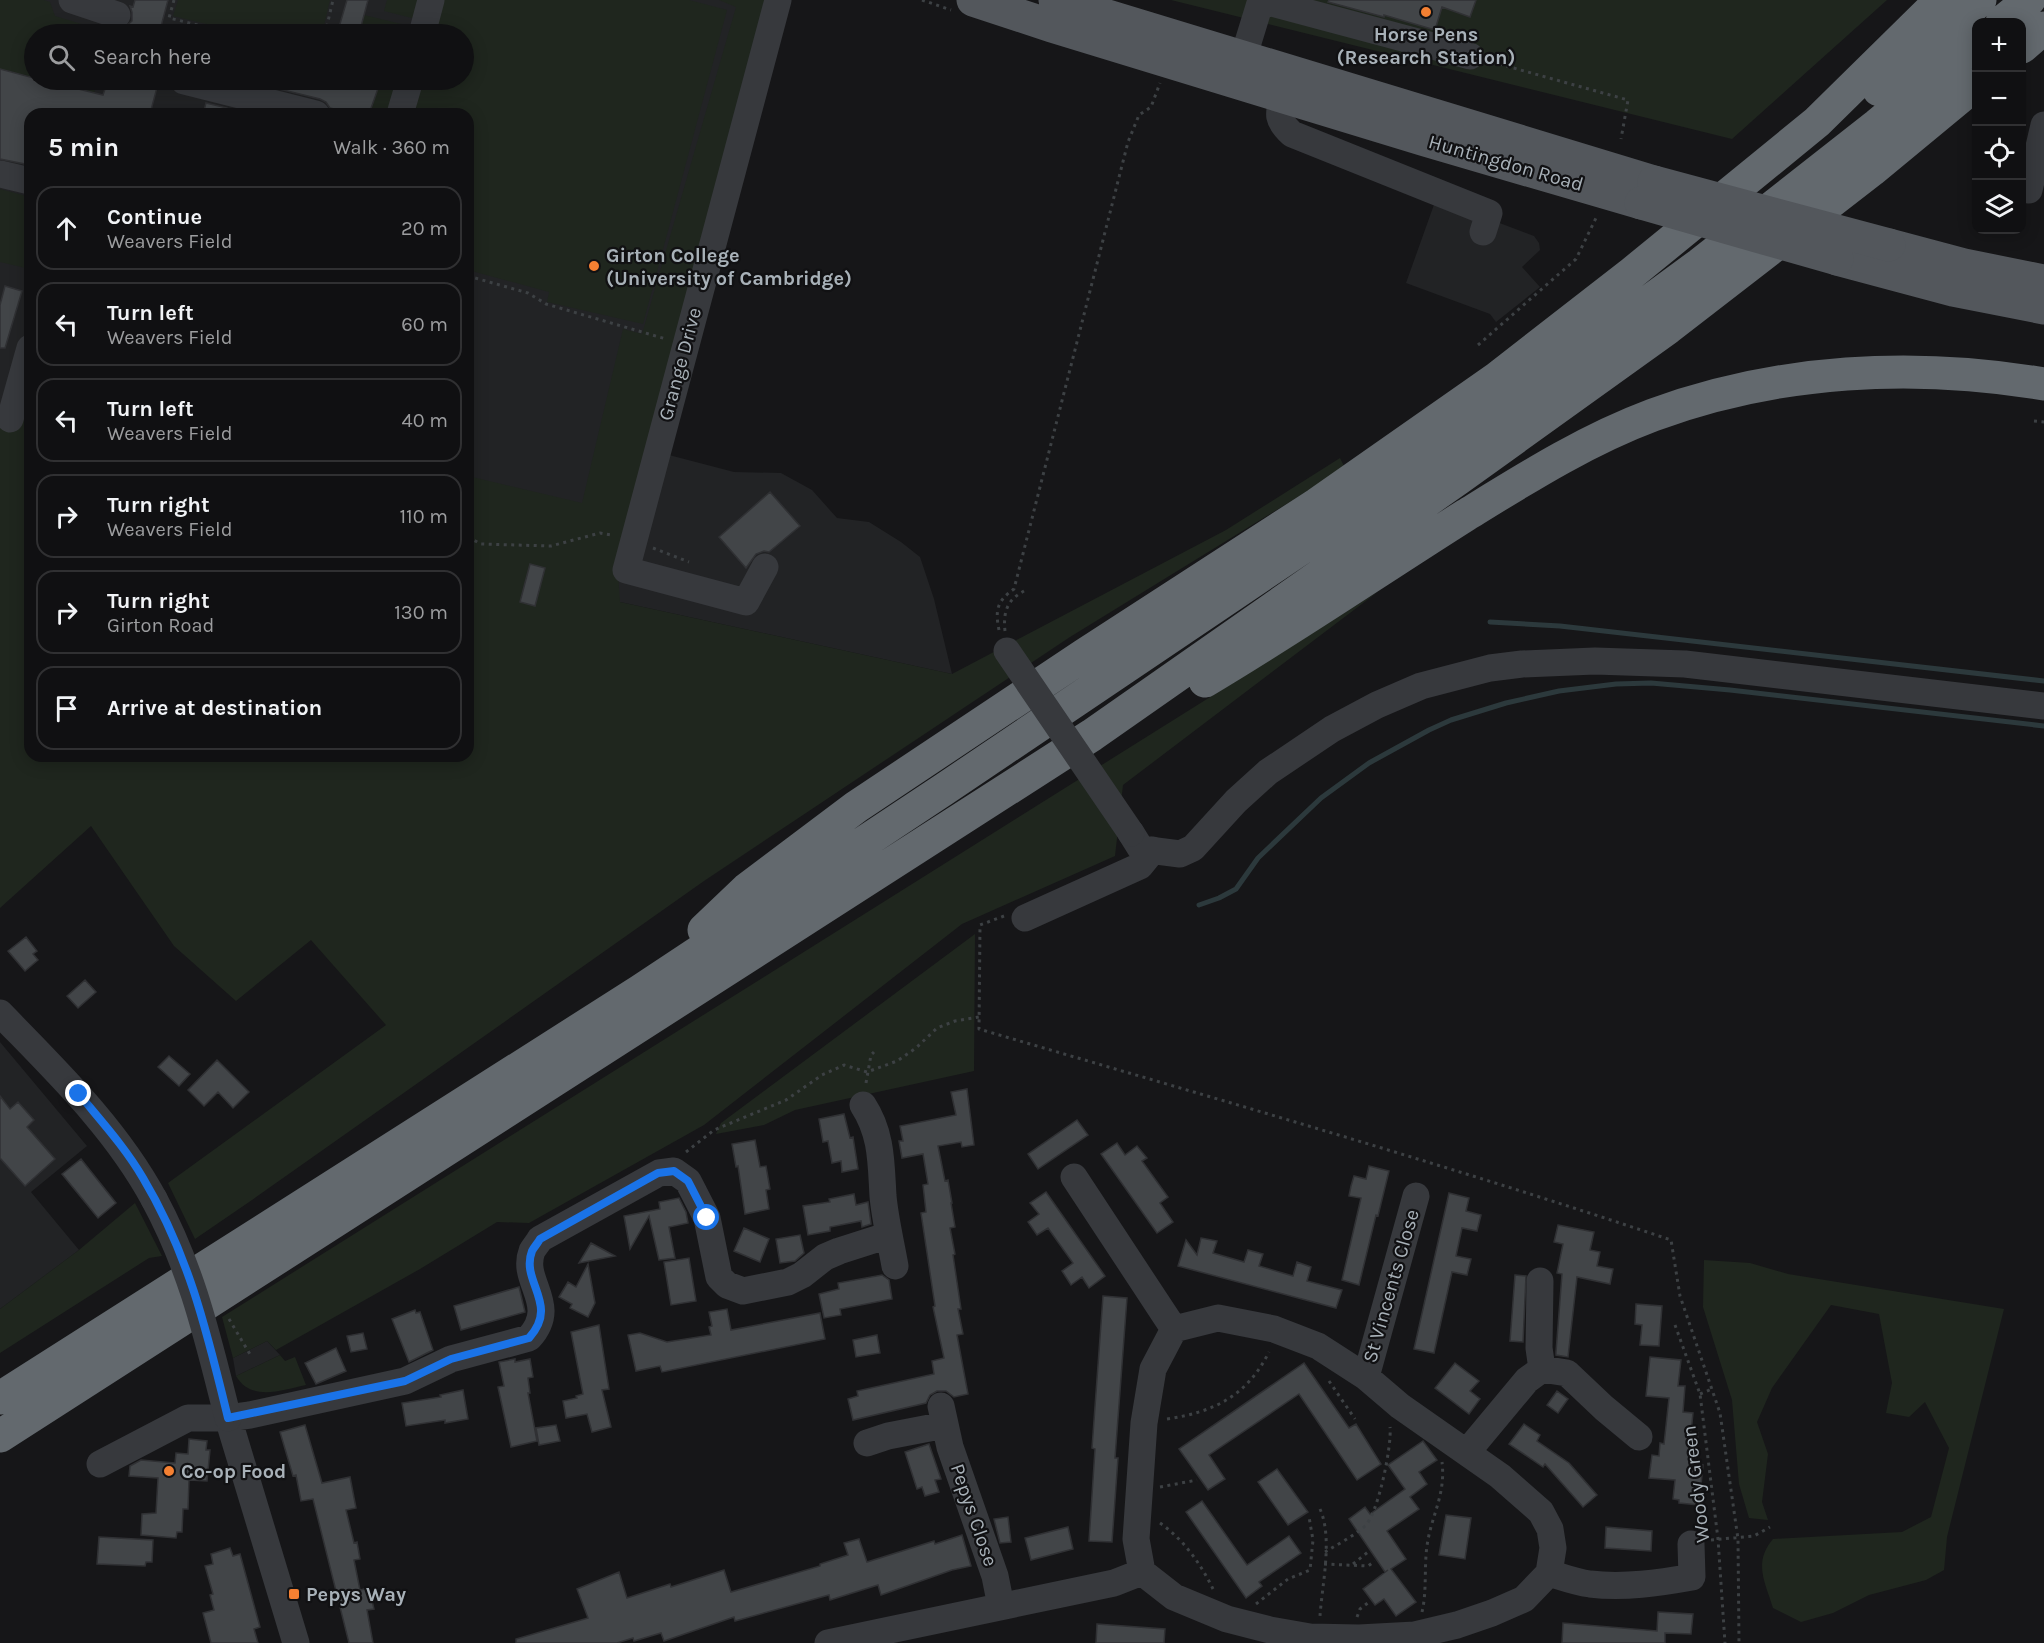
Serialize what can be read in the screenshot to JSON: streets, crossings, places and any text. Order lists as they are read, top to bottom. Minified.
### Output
{"streets":{"main road":["Huntingdon Road"],"street":["Grange Drive","St Vincents Close","Pepys Close"],"path":["Woody Green"]},"places":{"other":["Horse Pens (Research Station)","Girton College (University of Cambridge)","Co-op Food"],"transit":["Pepys Way"]},"page":{"map_buttons":["+","−"],"search":"Search here","heading":["5 min","Walk · 360 m"],"list":[["Continue","Weavers Field","20 m"],["Turn left","Weavers Field","60 m"],["Turn left","Weavers Field","40 m"],["Turn right","Weavers Field","110 m"],["Turn right","Girton Road","130 m"],"Arrive at destination"]}}
